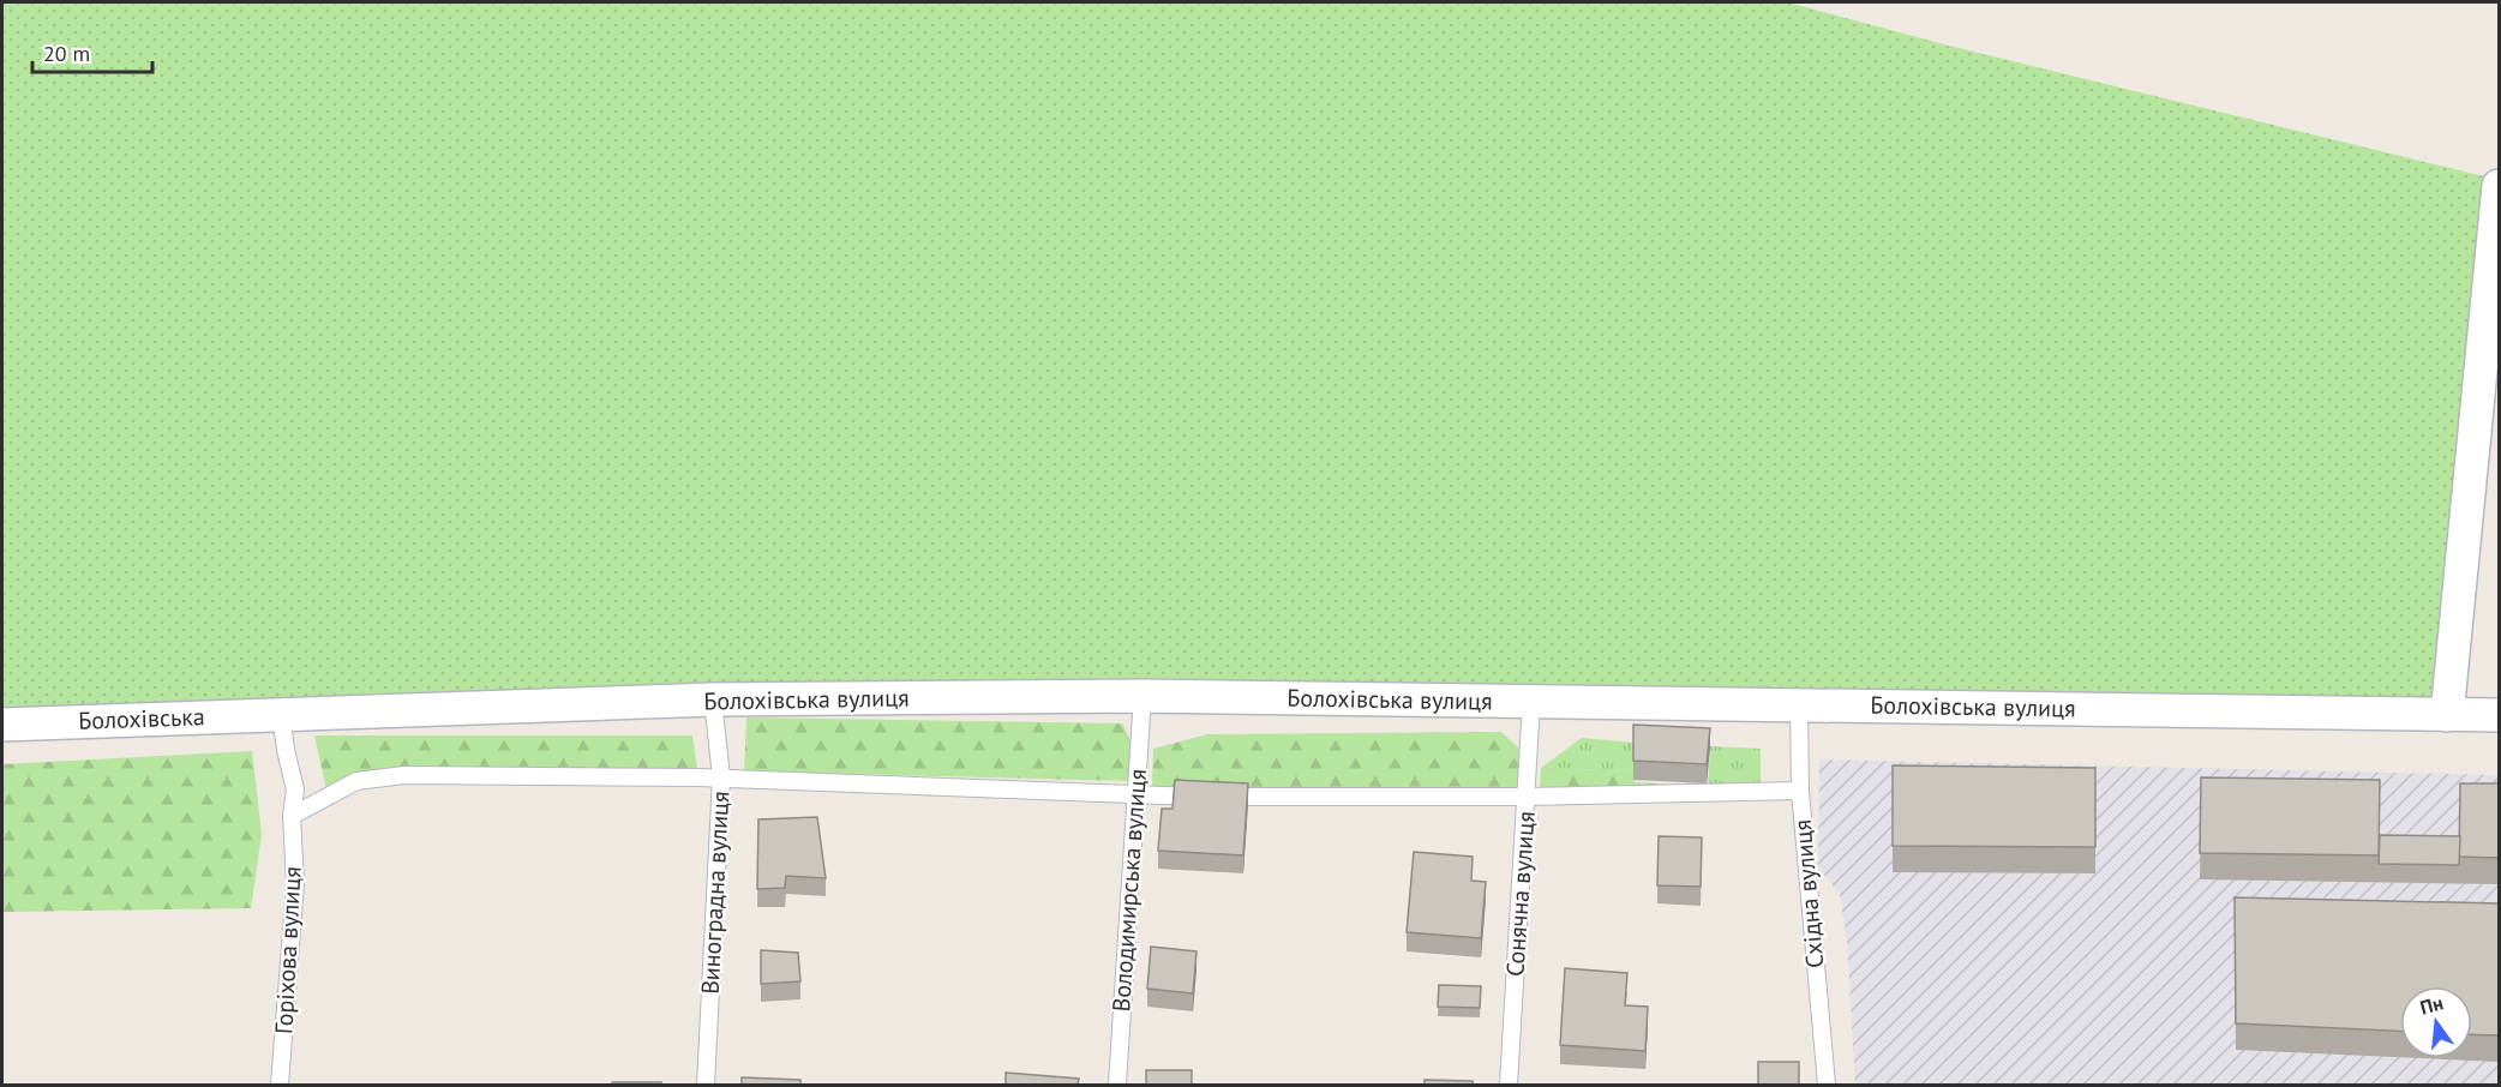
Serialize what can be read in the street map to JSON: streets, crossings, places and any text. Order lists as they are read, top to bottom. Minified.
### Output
{"streets":{"street":["Болохівська вулиця","Болохівська"],"lane":["Володимирська вулиця","Виноградна вулиця","Сонячна вулиця","Східна вулиця","Горіхова вулиця"]},"crossings":[["Болохівська вулиця","Болохівська"],["Болохівська вулиця","Володимирська вулиця"],["Болохівська вулиця","Виноградна вулиця"],["Болохівська вулиця","Сонячна вулиця"],["Болохівська вулиця","Східна вулиця"],["Болохівська вулиця","Горіхова вулиця"],["Болохівська","Горіхова вулиця"]],"scale_bar":"20 m","north":"top"}
